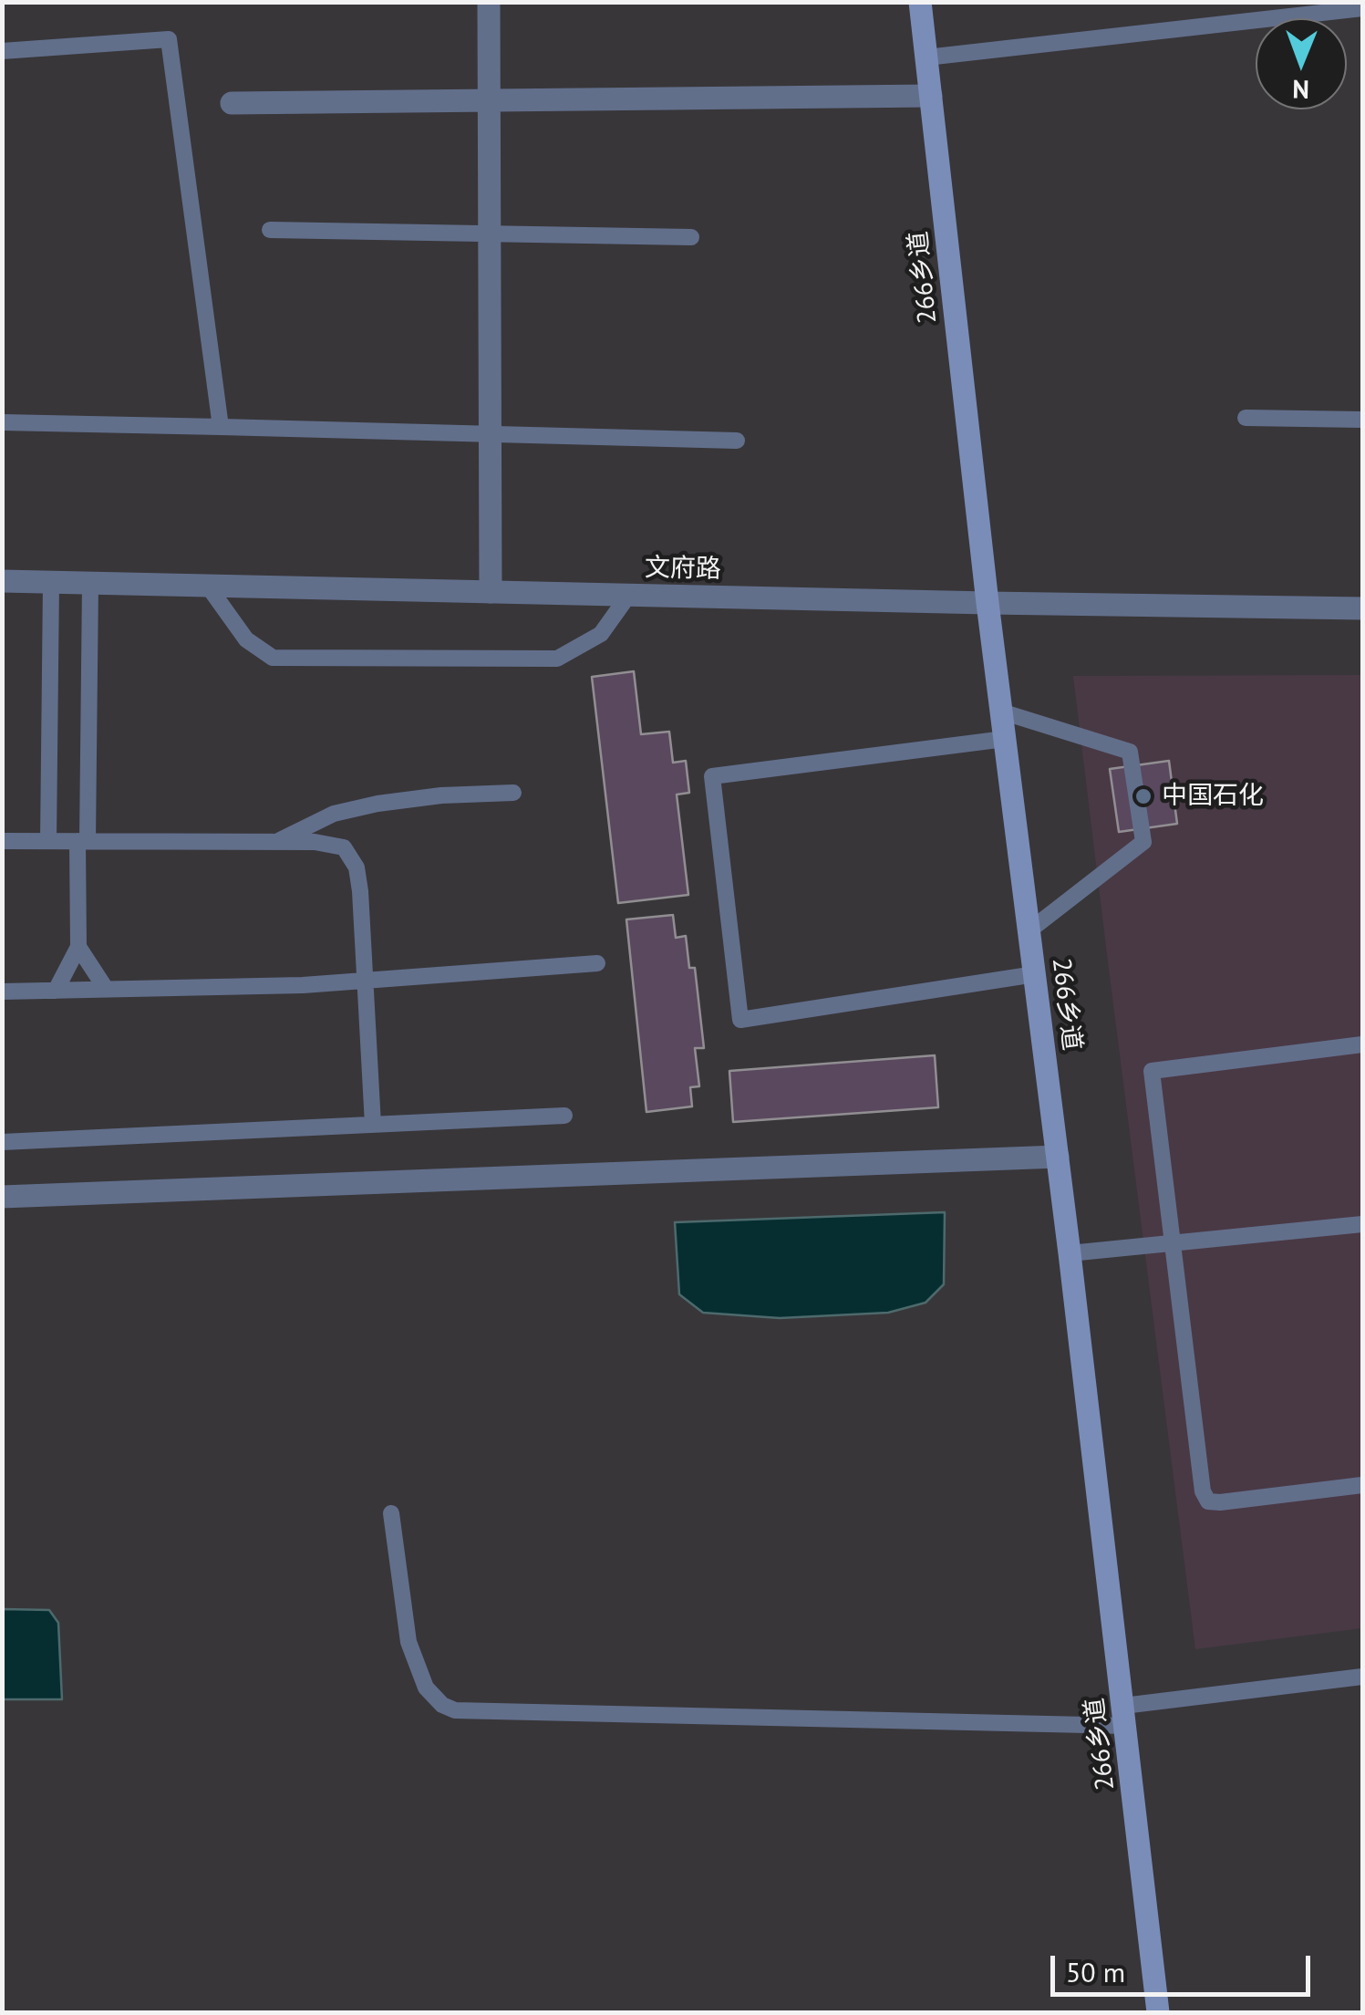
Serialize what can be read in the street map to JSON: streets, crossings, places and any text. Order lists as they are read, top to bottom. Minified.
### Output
{"streets":{"main road":["266乡道"],"street":["文府路"]},"crossings":[["266乡道","文府路"]],"places":["中国石化"],"scale_bar":"50 m","north":"bottom"}
